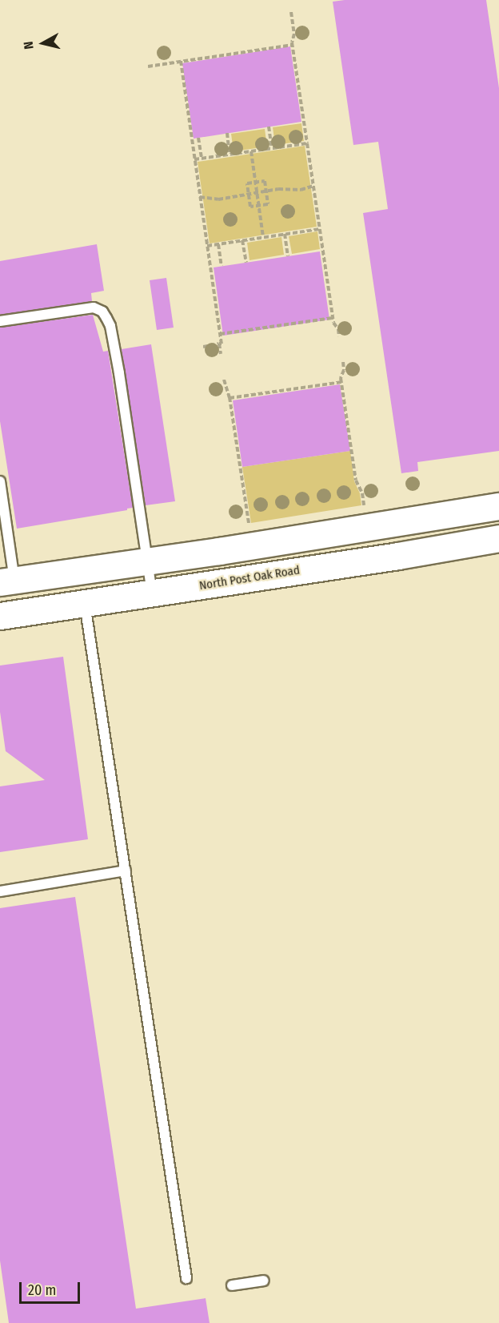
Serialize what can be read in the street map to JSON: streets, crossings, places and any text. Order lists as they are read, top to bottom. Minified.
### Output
{"streets":{"main road":["North Post Oak Road"]},"scale_bar":"20 m","north":"left"}
